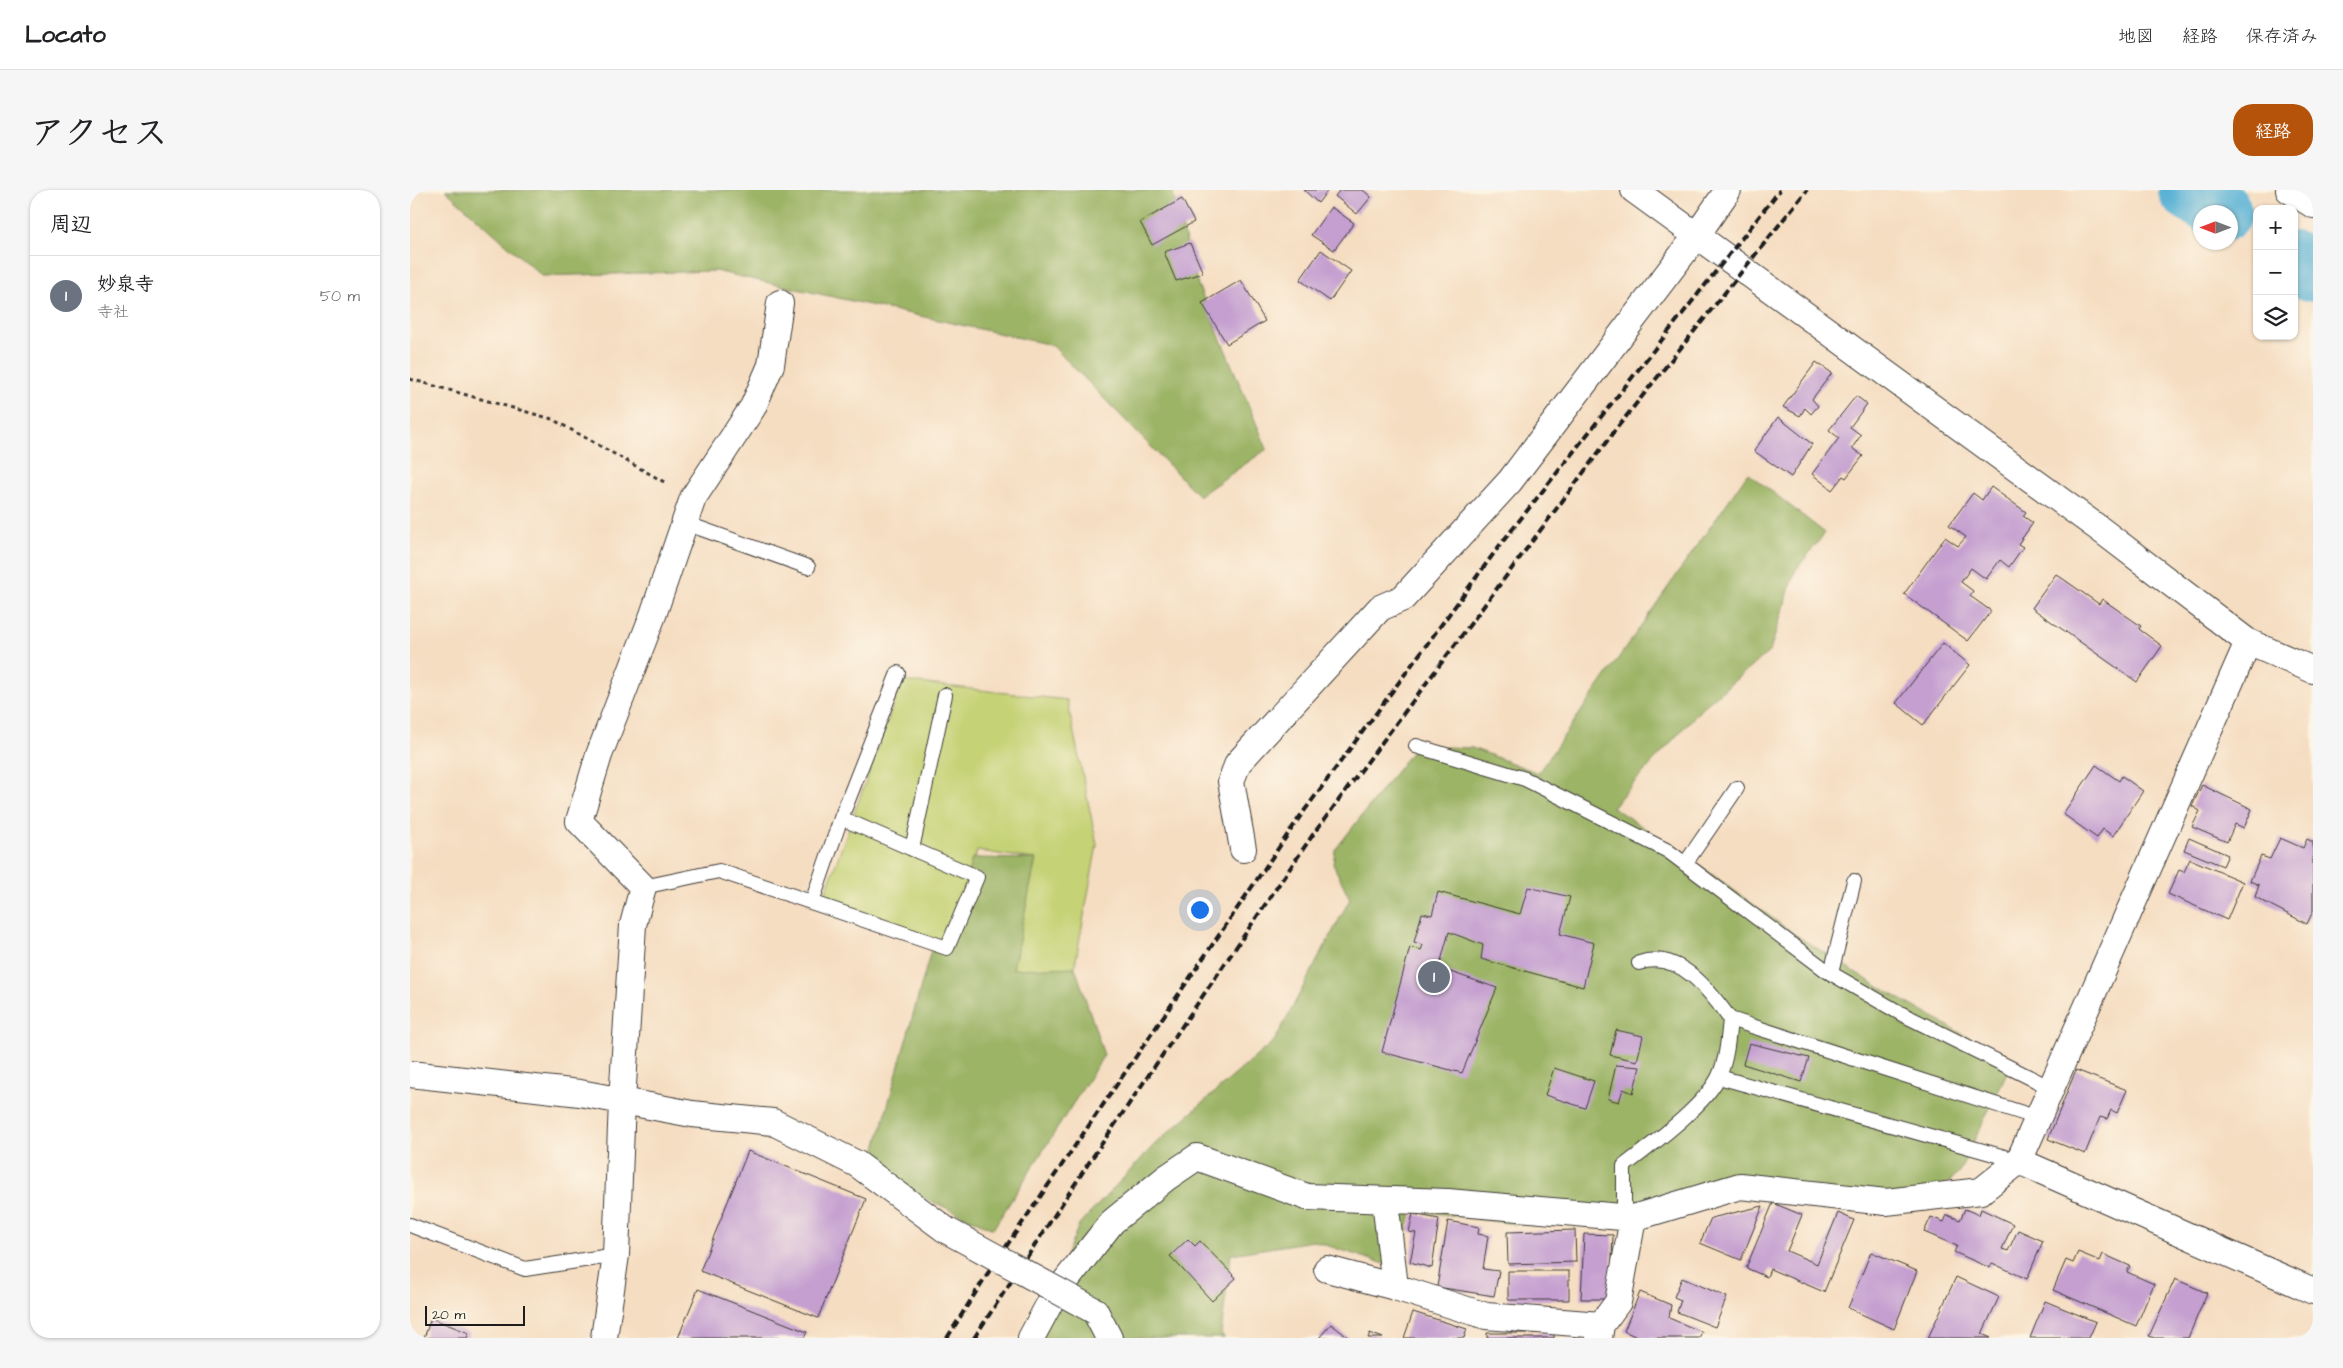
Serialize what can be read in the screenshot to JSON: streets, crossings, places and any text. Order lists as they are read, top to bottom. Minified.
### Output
{"scale_bar":"20 m","north":"left","page":{"header":"Locato","nav":["地図","経路","保存済み"],"title":"アクセス","buttons":"経路","heading":"周辺","map_buttons":["+","−"],"list":[{"mark":"1","name":"妙泉寺","note":"寺社","value":"50 m"}],"pins":"1","scale":"20 m"}}
